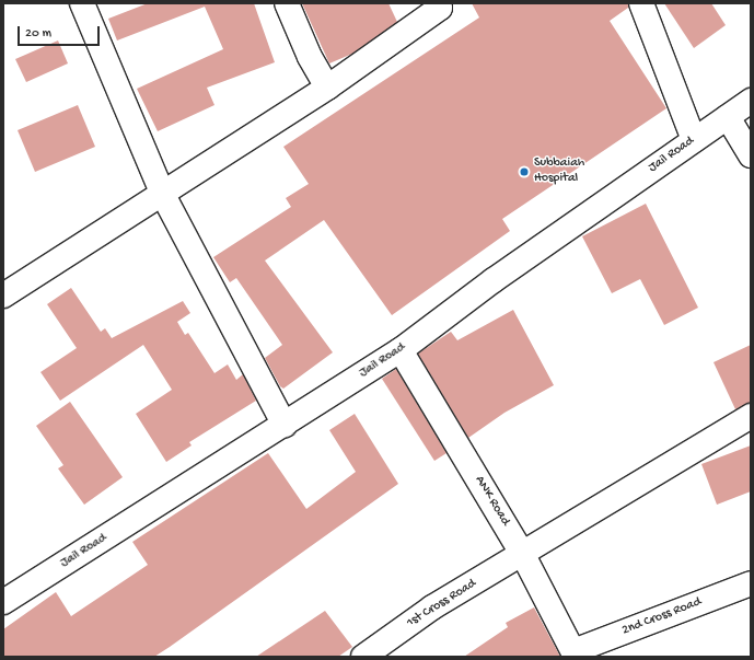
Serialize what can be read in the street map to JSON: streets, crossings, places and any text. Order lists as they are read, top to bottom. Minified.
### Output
{"streets":{"street":["Jail Road","ANK Road","1st Cross Road","2nd Cross Road"]},"crossings":[["Jail Road","ANK Road"],["ANK Road","1st Cross Road"],["ANK Road","2nd Cross Road"]],"places":["Subbaiah Hospital"],"scale_bar":"20 m"}
